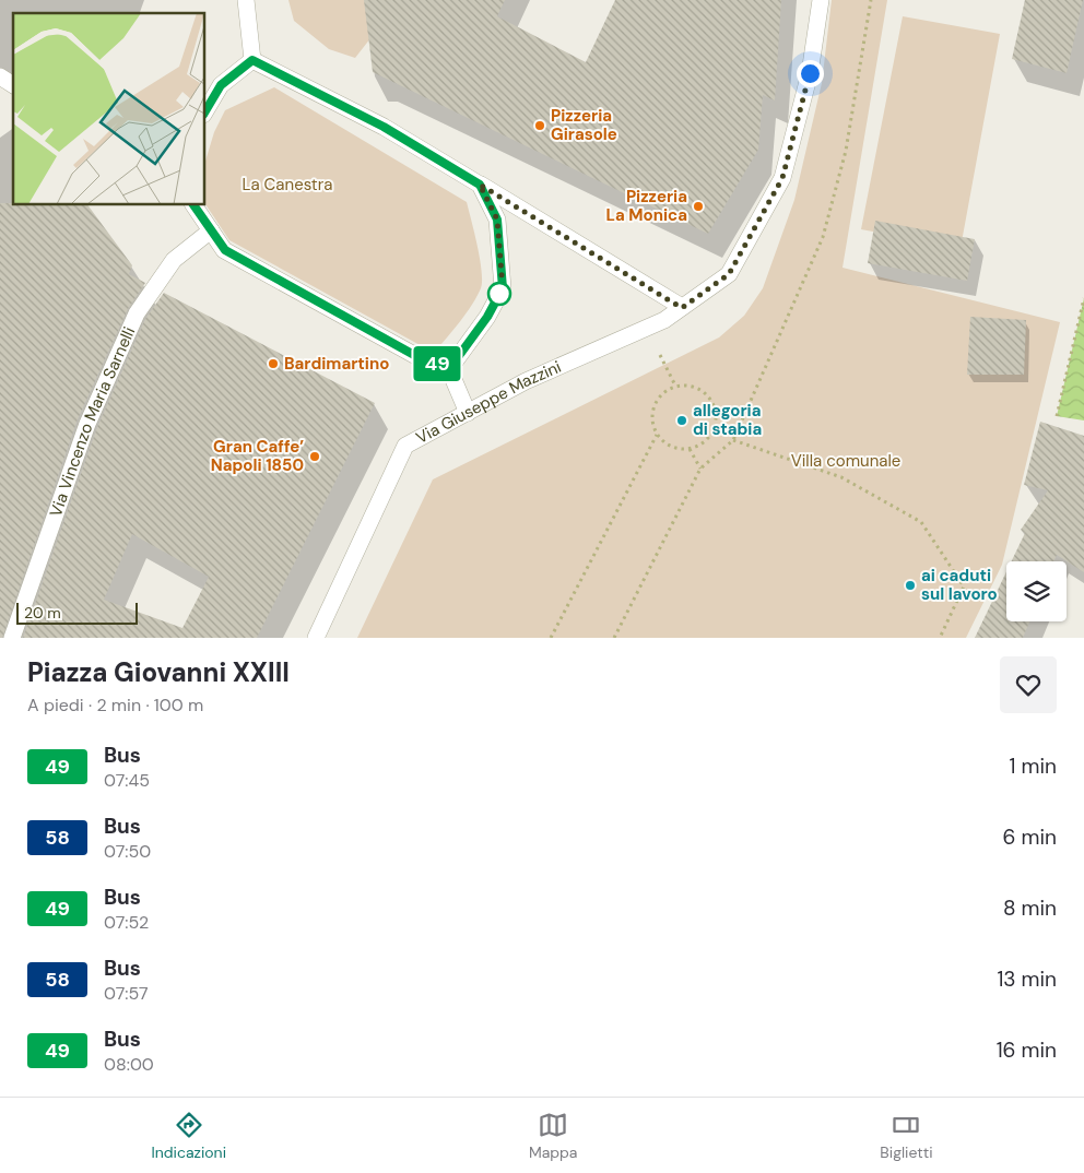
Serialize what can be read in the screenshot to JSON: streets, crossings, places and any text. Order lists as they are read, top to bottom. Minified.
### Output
{"streets":{"street":["Via Giuseppe Mazzini","Via Vincenzo Maria Sarnelli"]},"parks":["La Canestra","Villa comunale"],"places":["Pizzeria Girasole","Pizzeria La Monica","Bardimartino","allegoria di stabia","Gran Caffe’ Napoli 1850","ai caduti sul lavoro"],"lines":["bus line 49"],"scale_bar":"20 m","page":{"on_map":"49","scale":"20 m","heading":["Piazza Giovanni XXIII","A piedi · 2 min · 100 m"],"list":[{"mark":"49","name":"Bus","note":"07:45","value":"1 min"},{"mark":"58","name":"Bus","note":"07:50","value":"6 min"},{"mark":"49","name":"Bus","note":"07:52","value":"8 min"},{"mark":"58","name":"Bus","note":"07:57","value":"13 min"},{"mark":"49","name":"Bus","note":"08:00","value":"16 min"}],"tabs":["Indicazioni","Mappa","Biglietti"]}}
